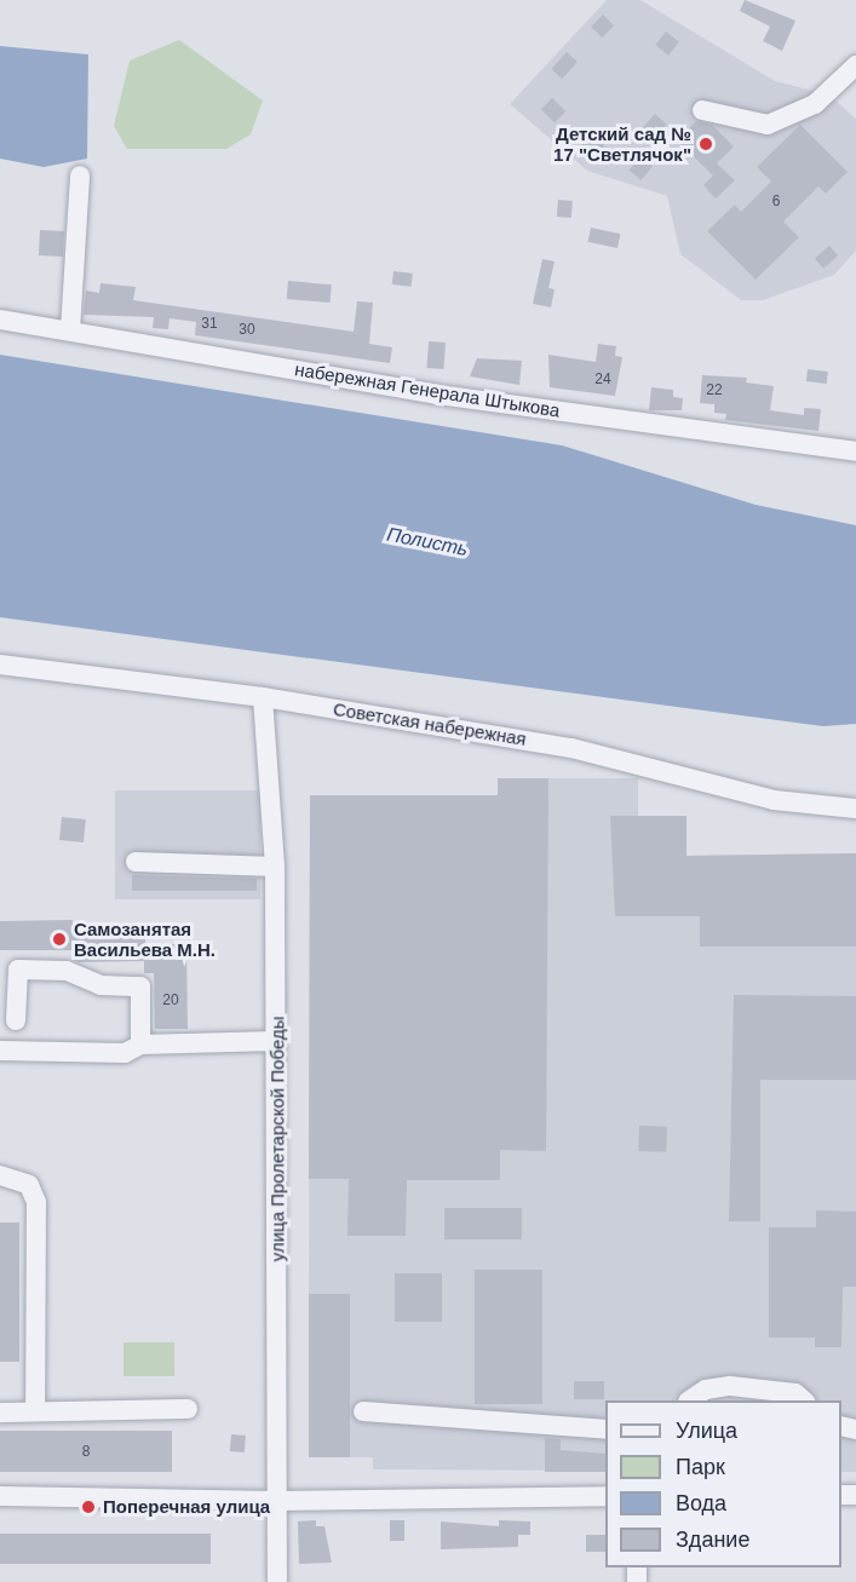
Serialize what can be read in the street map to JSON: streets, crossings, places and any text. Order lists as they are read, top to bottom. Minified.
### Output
{"streets":{"street":["набережная Генерала Штыкова","Советская набережная","улица Пролетарской Победы"]},"crossings":[["Советская набережная","улица Пролетарской Победы"]],"water":["Полисть"],"places":["Детский сад № 17 \"Светлячок\"","Самозанятая Васильева М.Н.","Поперечная улица"],"house_numbers":["6","31","30","24","22","20","8"],"legend":["Улица","Парк","Вода","Здание"]}
